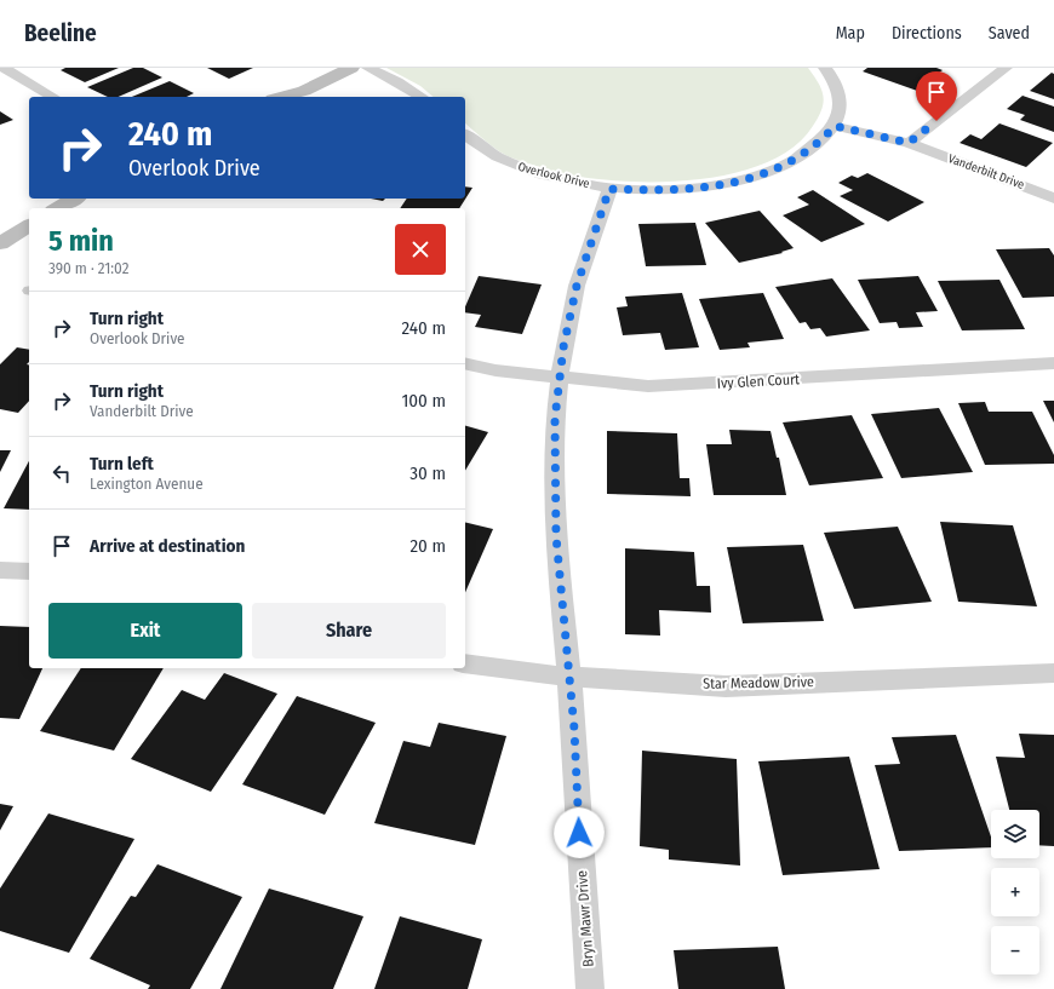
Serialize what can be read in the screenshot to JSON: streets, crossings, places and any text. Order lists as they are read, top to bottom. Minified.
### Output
{"streets":{"street":["Vanderbilt Drive","Overlook Drive","Ivy Glen Court","Star Meadow Drive","Bryn Mawr Drive"]},"crossings":[["Vanderbilt Drive","Overlook Drive"],["Overlook Drive","Bryn Mawr Drive"],["Ivy Glen Court","Bryn Mawr Drive"],["Star Meadow Drive","Bryn Mawr Drive"]],"page":{"header":"Beeline","nav":["Map","Directions","Saved"],"turn":["240 m","Overlook Drive"],"heading":["5 min","390 m · 21:02"],"list":[{"name":"Turn right","note":"Overlook Drive","value":"240 m"},{"name":"Turn right","note":"Vanderbilt Drive","value":"100 m"},{"name":"Turn left","note":"Lexington Avenue","value":"30 m"},{"name":"Arrive at destination","value":"20 m"}],"buttons":["Exit","Share"],"map_buttons":["+","−"]}}
